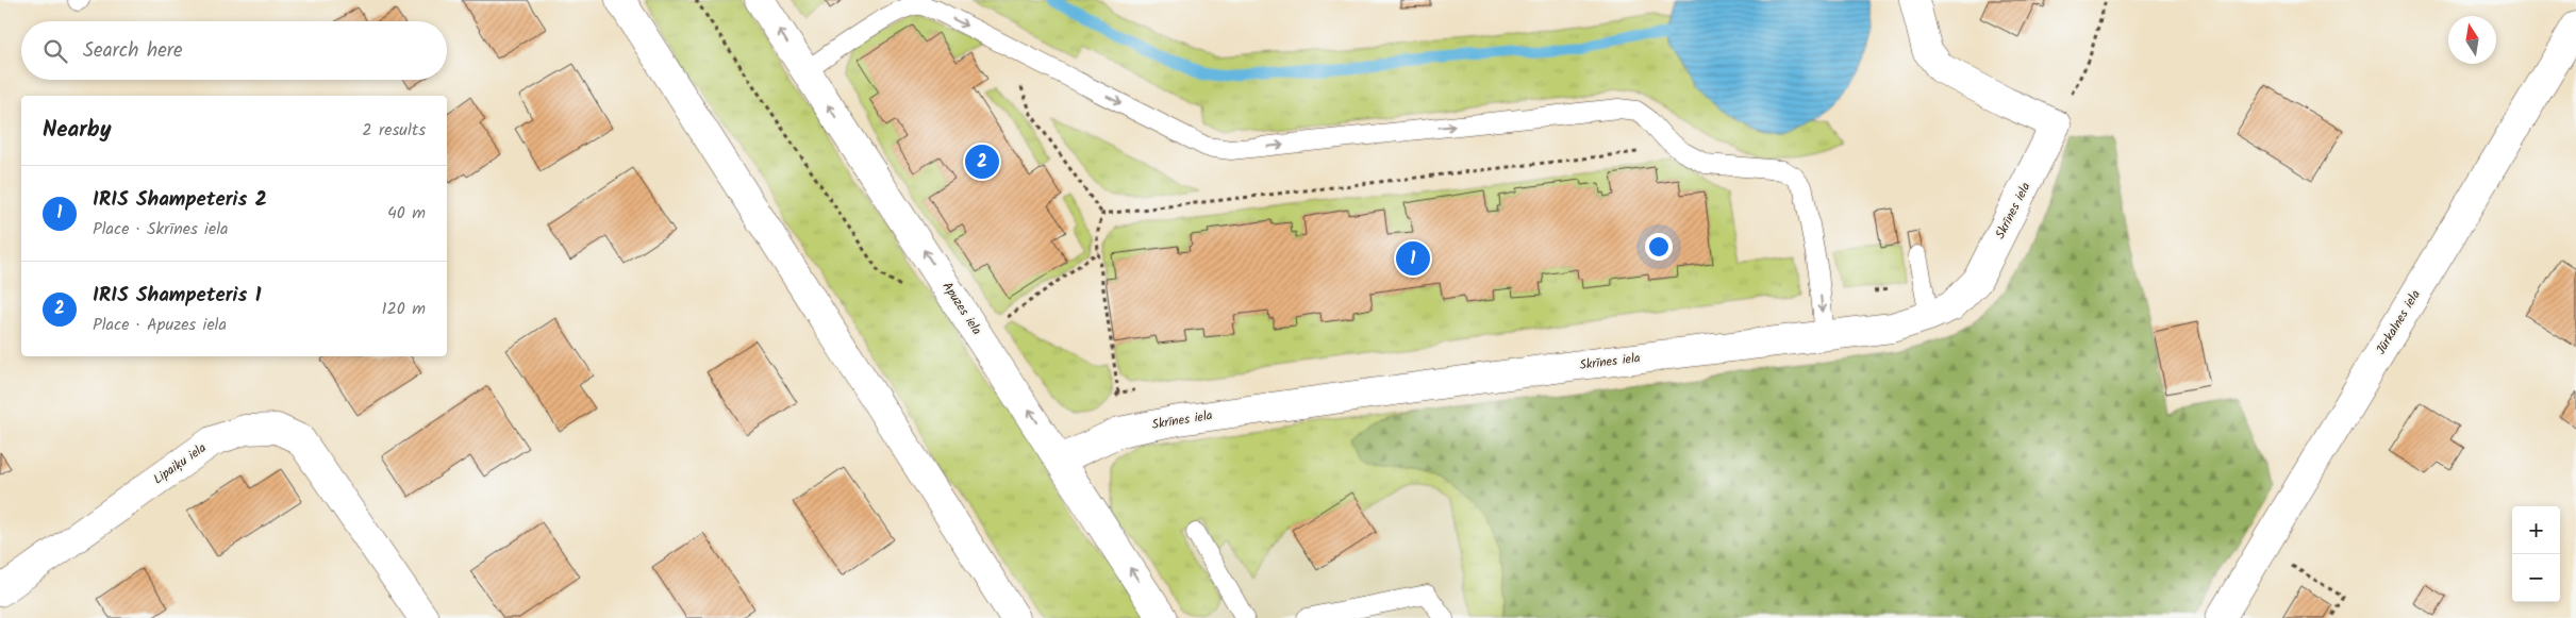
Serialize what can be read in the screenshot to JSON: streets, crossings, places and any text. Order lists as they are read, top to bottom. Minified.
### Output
{"streets":{"street":["Skrīnes iela","Apuzes iela","Jūrkalnes iela","Lipaiķu iela"]},"crossings":[["Skrīnes iela","Apuzes iela"]],"north":"top","page":{"search":"Search here","heading":["Nearby","2 results"],"pins":["2","1"],"list":[{"mark":"1","name":"IRIS Shampeteris 2","note":"Place · Skrīnes iela","value":"40 m"},{"mark":"2","name":"IRIS Shampeteris 1","note":"Place · Apuzes iela","value":"120 m"}],"map_buttons":["+","−"]}}
